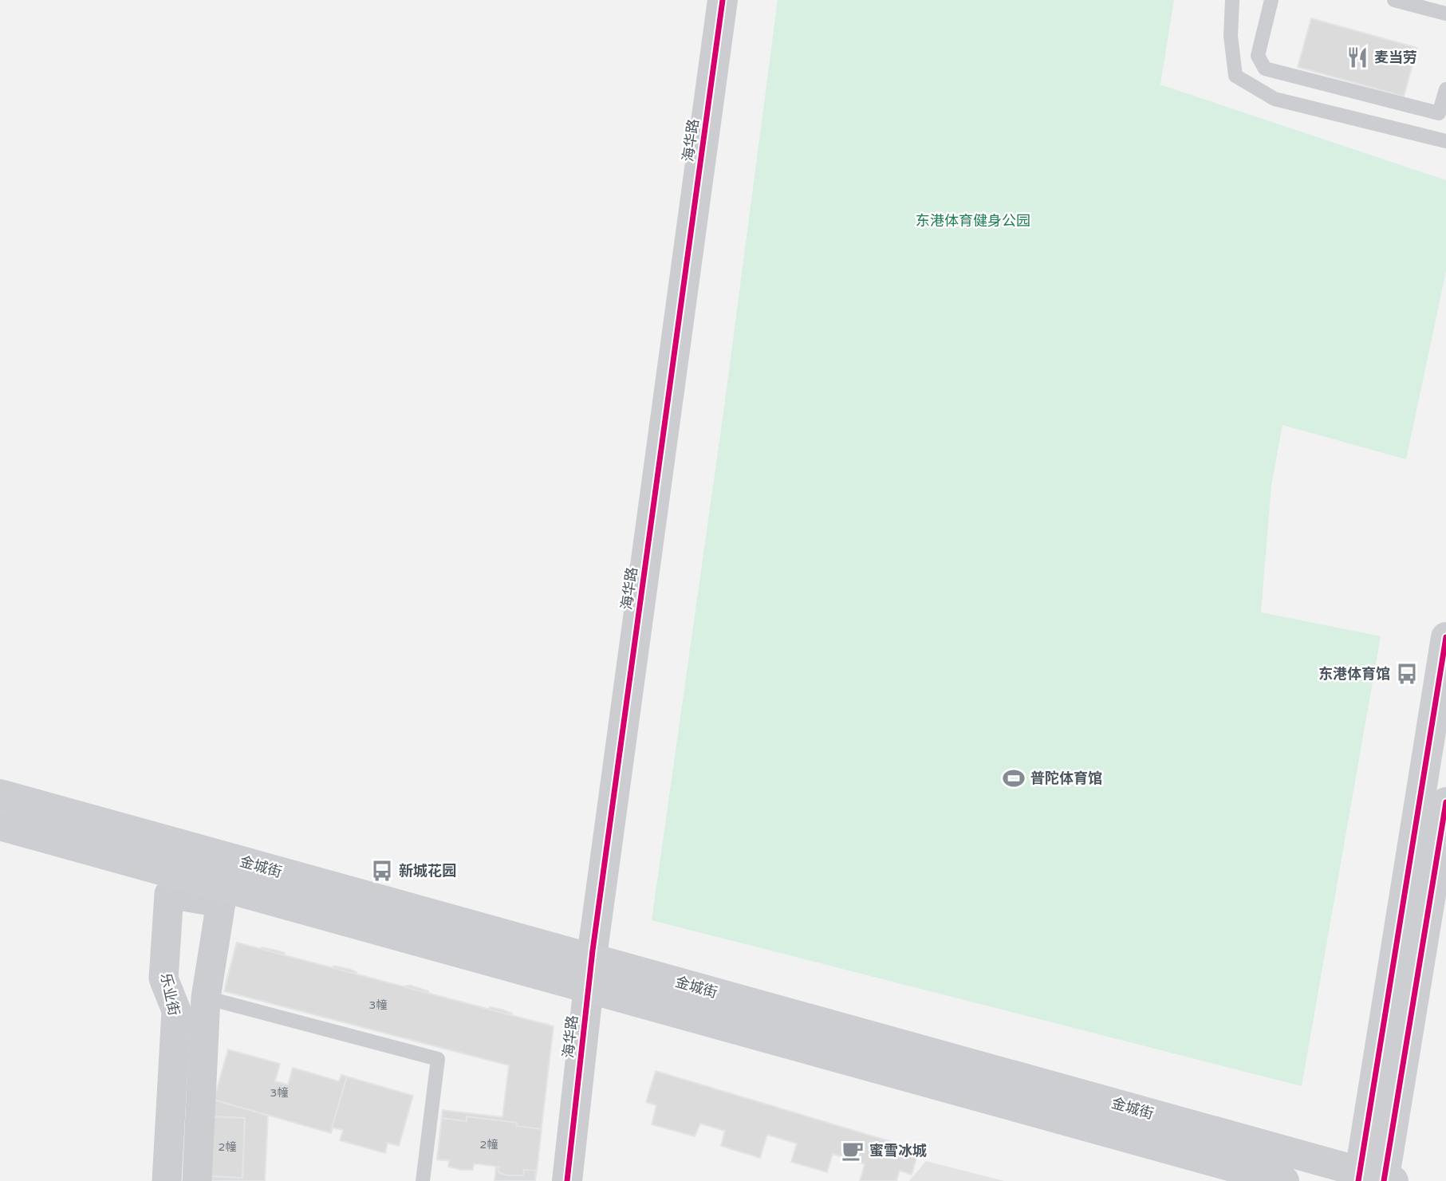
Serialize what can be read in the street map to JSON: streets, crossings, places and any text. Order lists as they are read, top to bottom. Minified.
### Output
{"streets":{"main road":["金城街"],"street":["海华路","乐业街"]},"crossings":[["海华路","金城街"],["金城街","乐业街"]],"parks":["东港体育健身公园"],"places":{"restaurant":["麦当劳"],"bus stop":["东港体育馆","新城花园"],"sports":["普陀体育馆"],"cafe":["蜜雪冰城"]},"house_numbers":["3幢","3幢","2幢","2幢"]}
